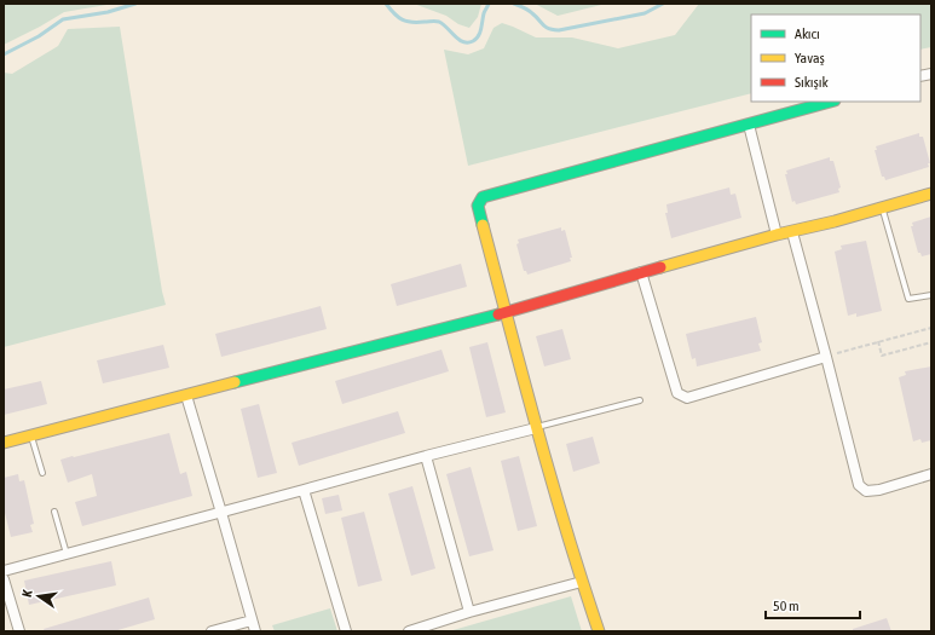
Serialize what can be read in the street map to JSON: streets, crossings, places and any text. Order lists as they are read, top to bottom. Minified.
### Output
{"legend":["Akıcı","Yavaş","Sıkışık"],"scale_bar":"50 m","north":"left"}
